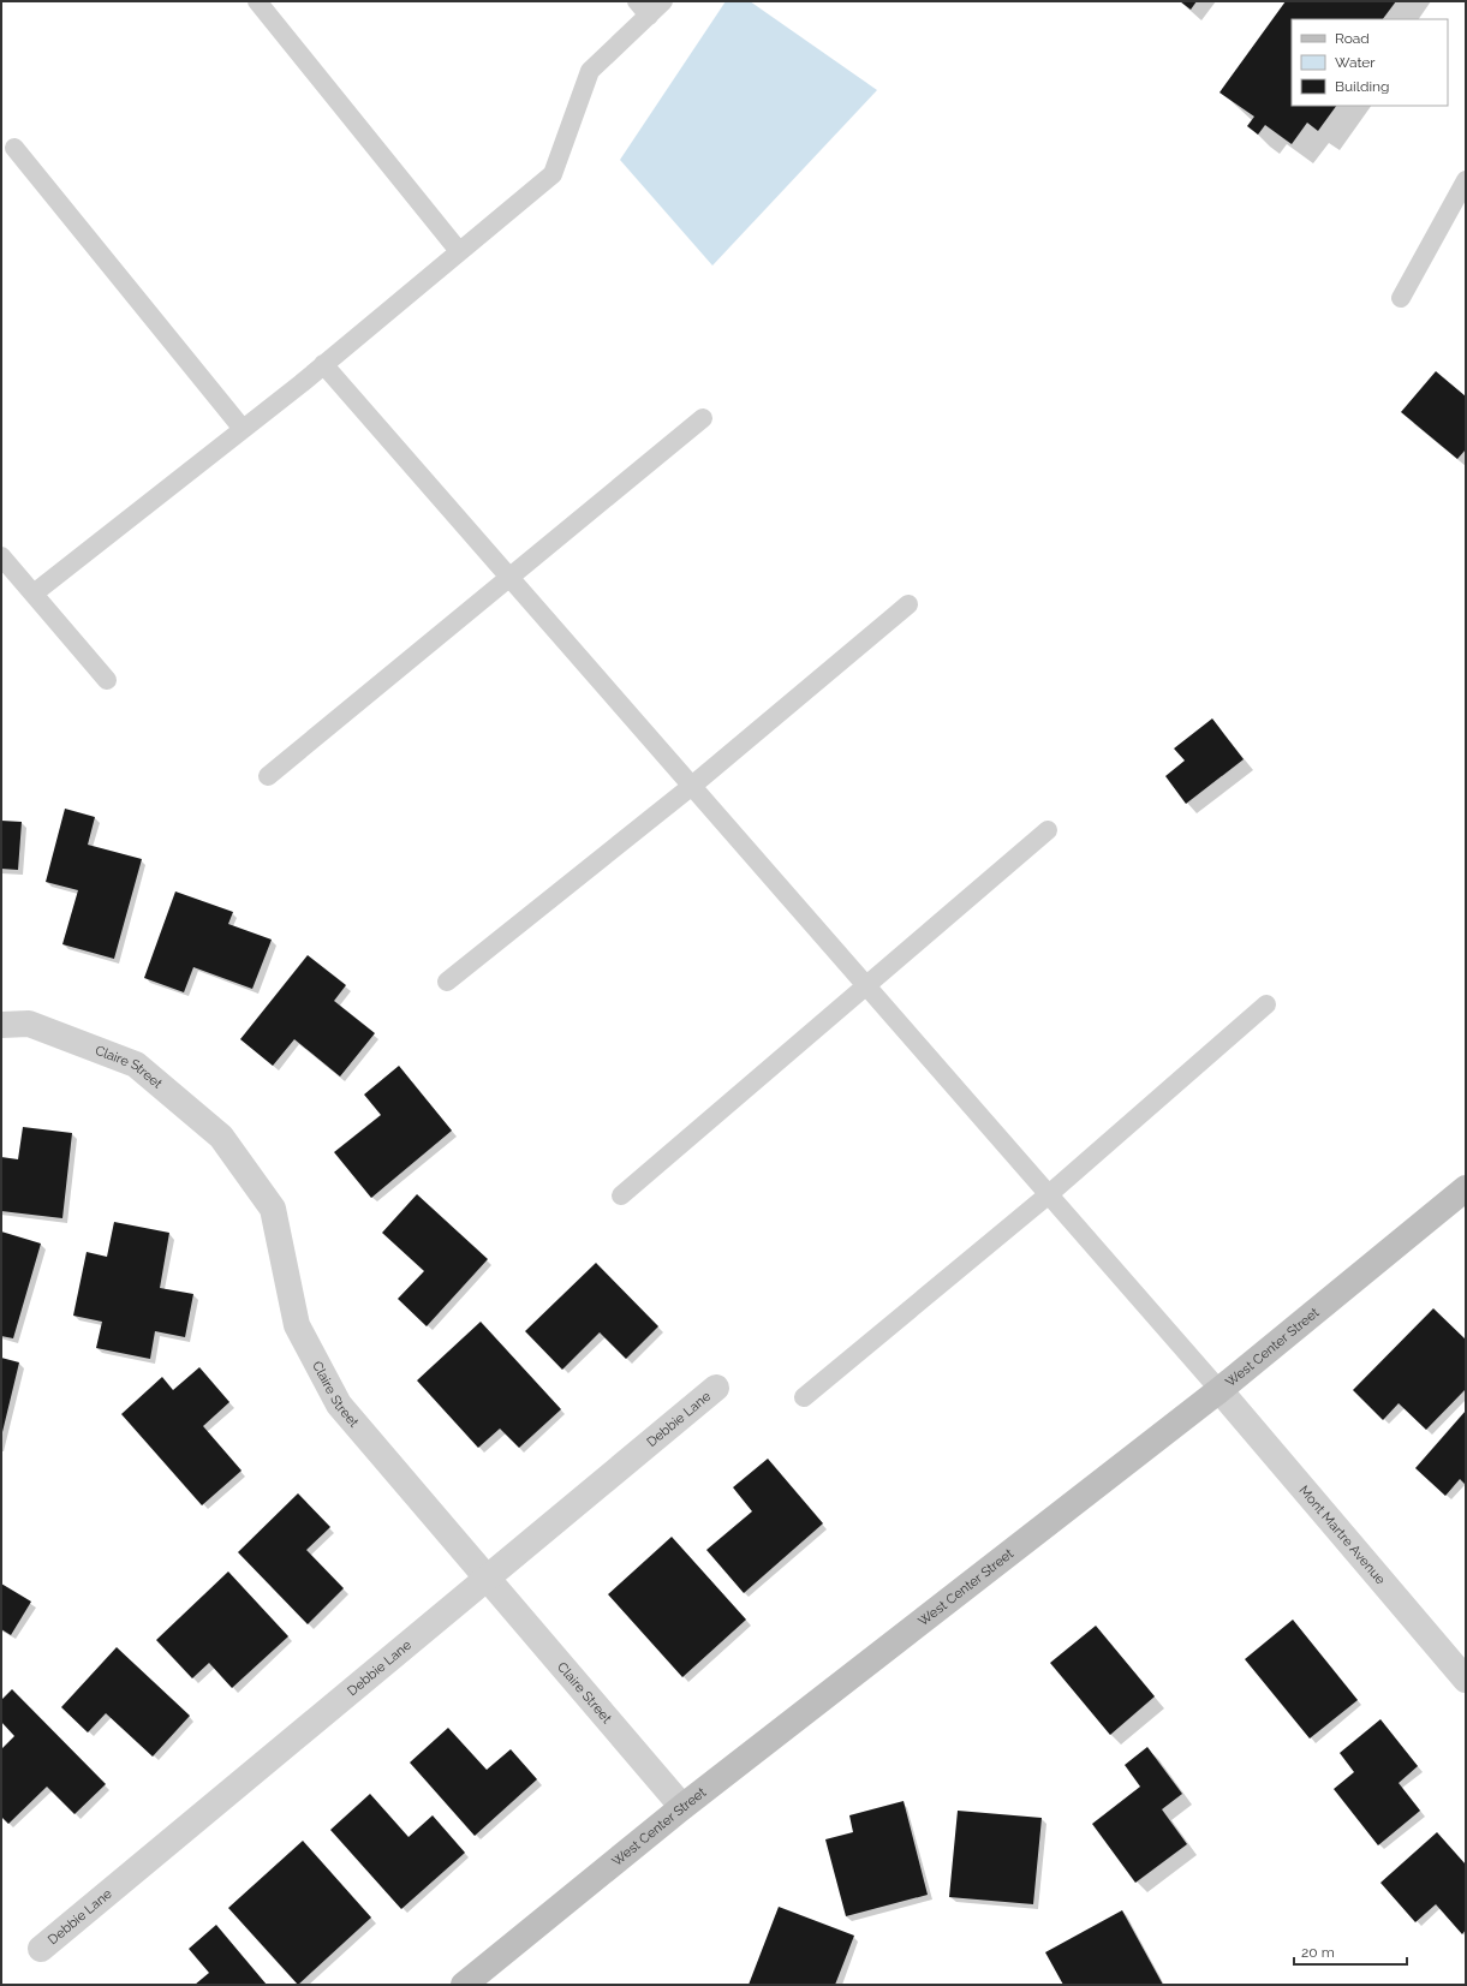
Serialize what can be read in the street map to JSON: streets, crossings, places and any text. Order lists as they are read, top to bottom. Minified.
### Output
{"streets":{"main road":["West Center Street"],"street":["Claire Street","Debbie Lane","Mont Martre Avenue"]},"crossings":[["Claire Street","West Center Street"],["Claire Street","Debbie Lane"],["West Center Street","Mont Martre Avenue"]],"legend":["Road","Water","Building"],"scale_bar":"20 m"}
